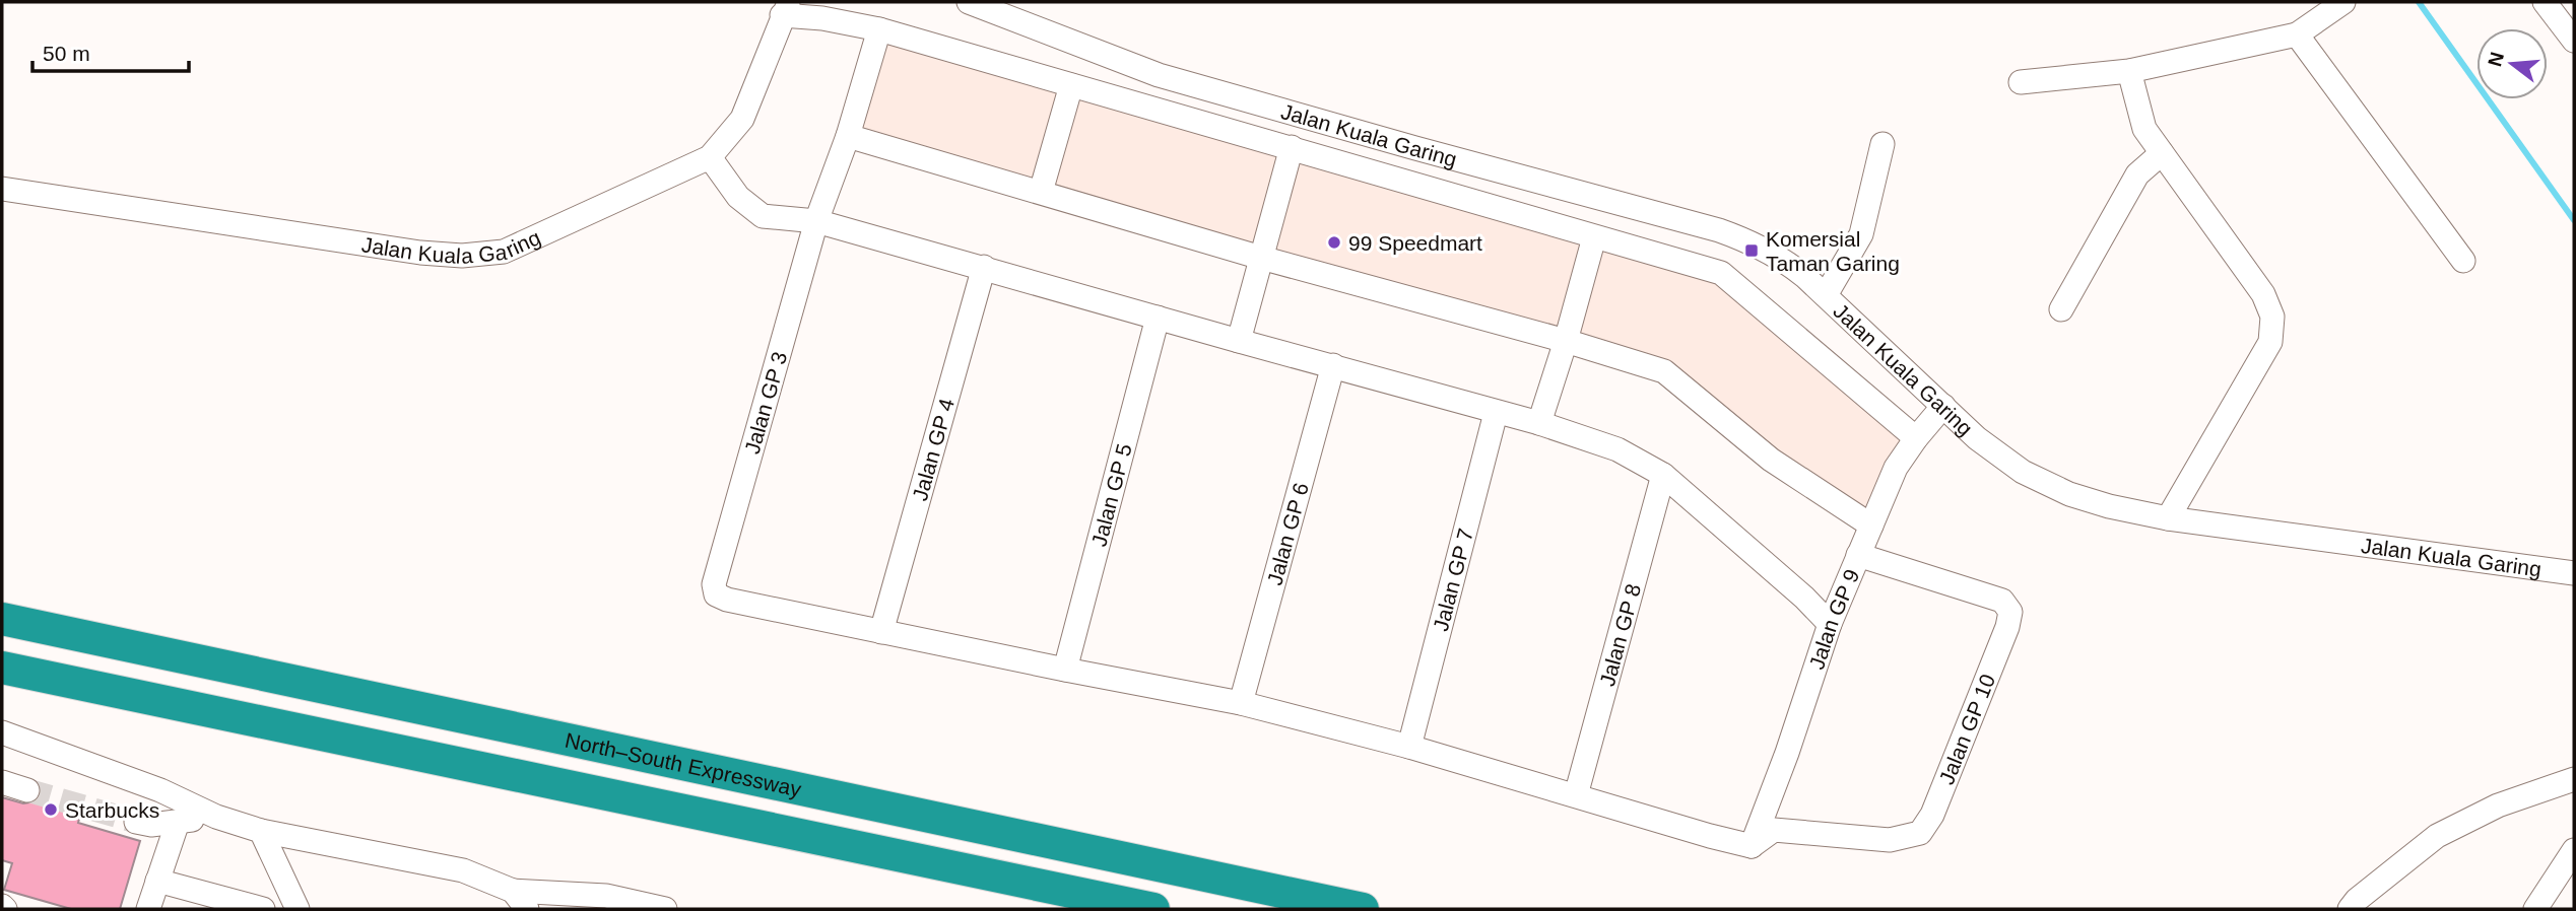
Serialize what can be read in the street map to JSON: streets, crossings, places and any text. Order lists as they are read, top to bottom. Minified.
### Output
{"streets":{"highway":["North–South Expressway"],"street":["Jalan Kuala Garing","Jalan GP 3","Jalan GP 4","Jalan GP 5","Jalan GP 6","Jalan GP 7","Jalan GP 9","Jalan GP 8","Jalan GP 10"]},"crossings":[["Jalan Kuala Garing","Jalan GP 9"],["Jalan GP 3","Jalan GP 4"],["Jalan GP 9","Jalan GP 10"]],"places":{"other":["99 Speedmart","Starbucks"],"transit":["Komersial Taman Garing"]},"scale_bar":"50 m","north":"left"}
